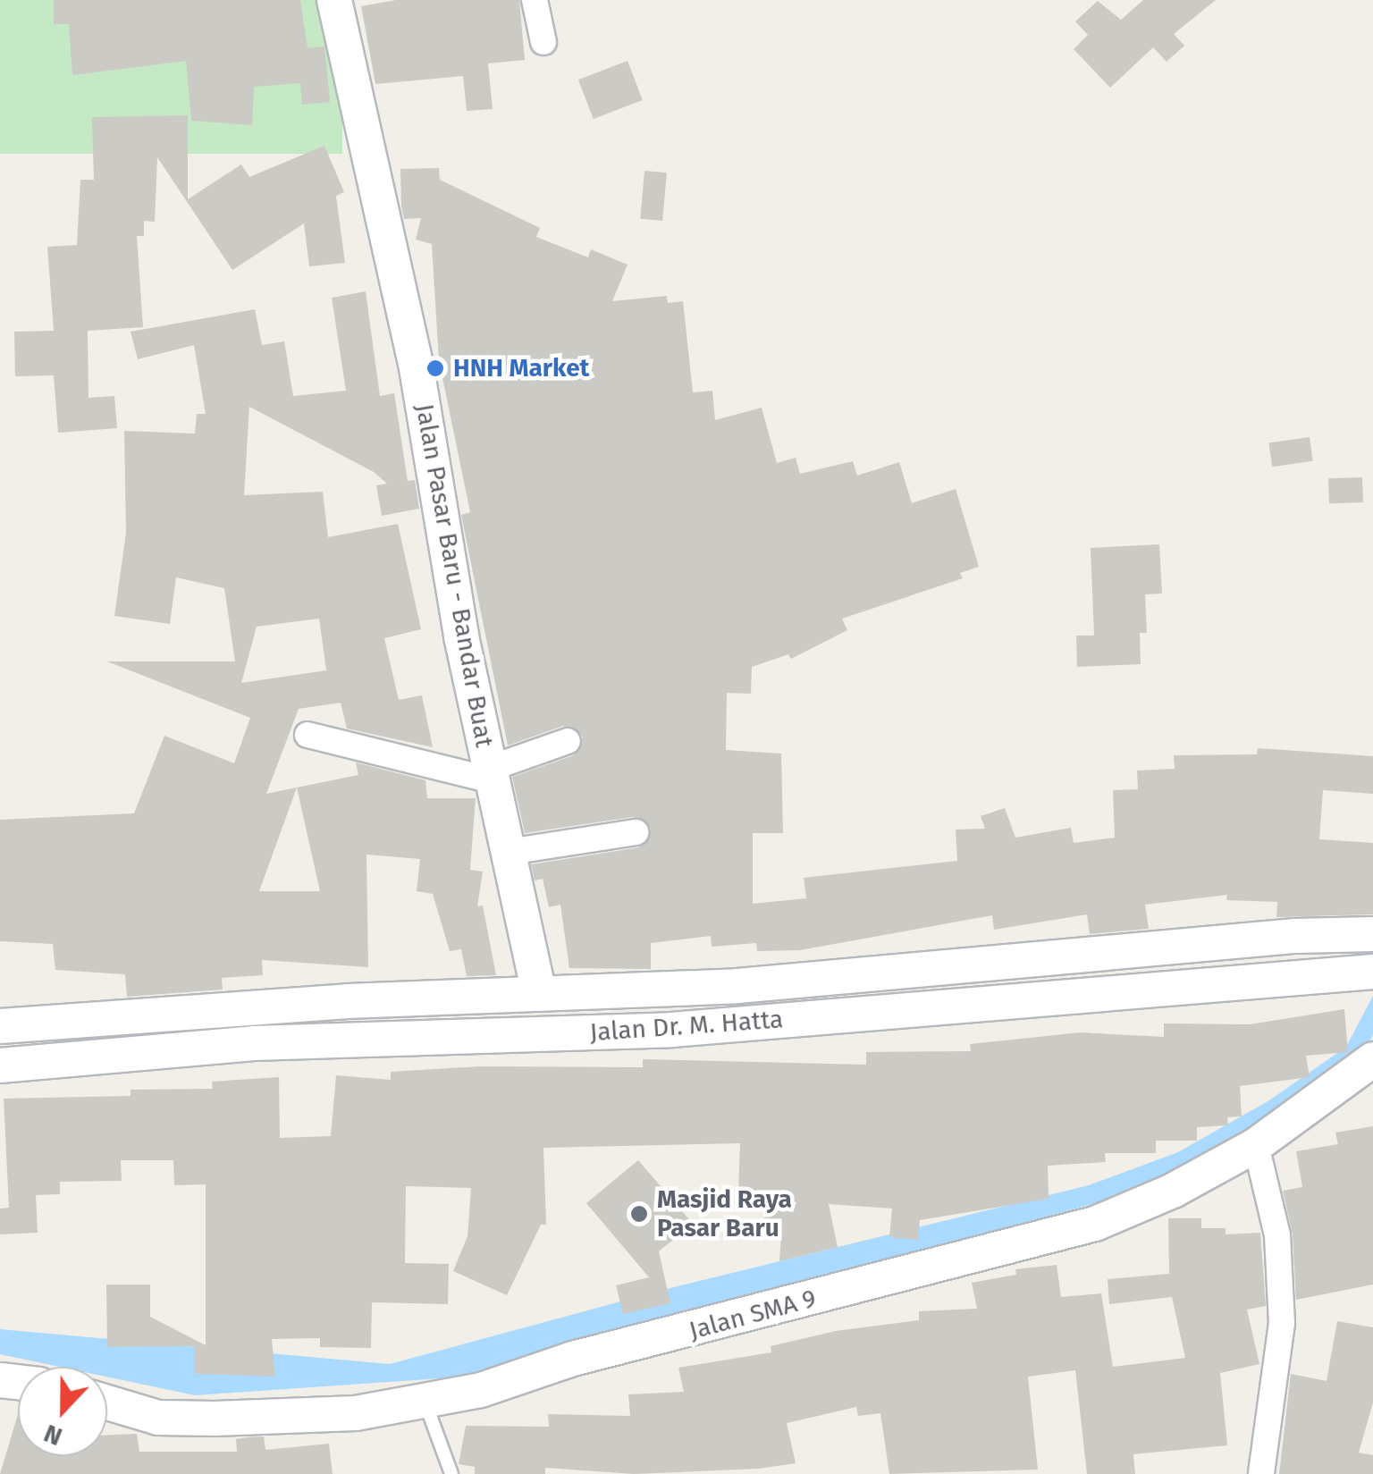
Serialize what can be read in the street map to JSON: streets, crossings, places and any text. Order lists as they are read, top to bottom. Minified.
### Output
{"streets":{"main road":["Jalan Pasar Baru - Bandar Buat","Jalan Dr. M. Hatta","Jalan SMA 9"]},"crossings":[["Jalan Pasar Baru - Bandar Buat","Jalan Dr. M. Hatta"]],"places":["HNH Market","Masjid Raya Pasar Baru"],"north":"bottom"}
